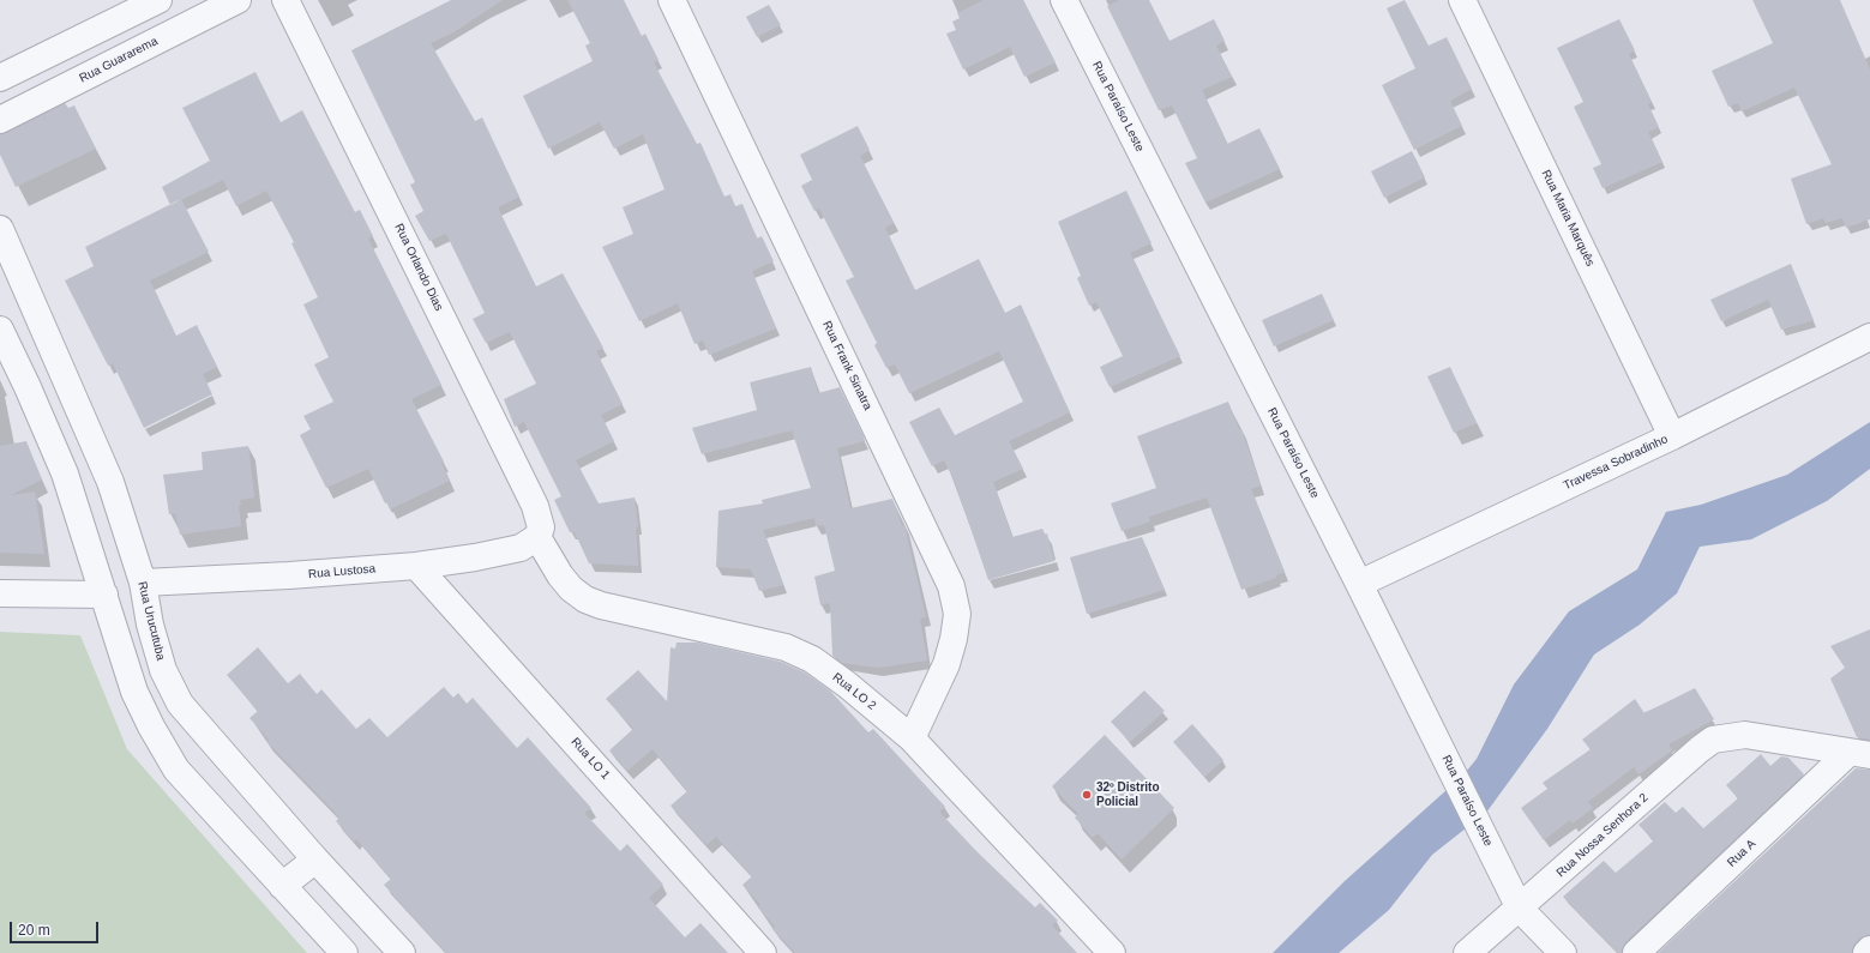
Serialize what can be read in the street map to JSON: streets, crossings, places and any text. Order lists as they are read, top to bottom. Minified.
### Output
{"streets":{"street":["Rua Guararema","Rua Paraíso Leste","Rua Maria Marquês","Rua Orlando Dias","Rua Frank Sinatra","Travessa Sobradinho","Rua Lustosa","Rua Urucutuba","Rua LO 2","Rua LO 1","Rua Nossa Senhora 2","Rua A"]},"crossings":[["Rua Paraíso Leste","Travessa Sobradinho"],["Rua Paraíso Leste","Rua Nossa Senhora 2"],["Rua Maria Marquês","Travessa Sobradinho"],["Rua Orlando Dias","Rua Lustosa"],["Rua Orlando Dias","Rua LO 2"],["Rua Frank Sinatra","Rua LO 2"],["Rua Lustosa","Rua Urucutuba"],["Rua Lustosa","Rua LO 2"],["Rua Lustosa","Rua LO 1"],["Rua Nossa Senhora 2","Rua A"]],"places":["32º Distrito Policial"],"scale_bar":"20 m"}
